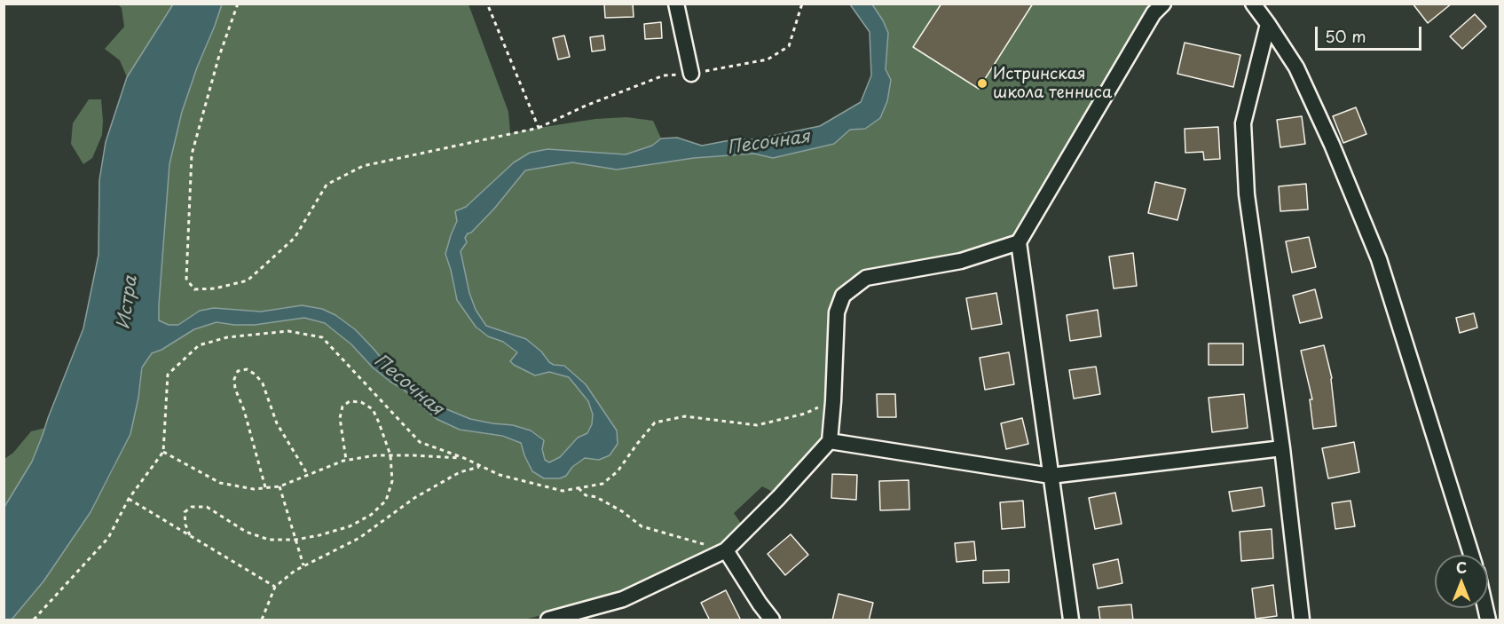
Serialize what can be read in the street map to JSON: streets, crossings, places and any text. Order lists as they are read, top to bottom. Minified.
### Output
{"water":["Песочная","Истра"],"places":["Истринская школа тенниса"],"scale_bar":"50 m","north":"top"}
